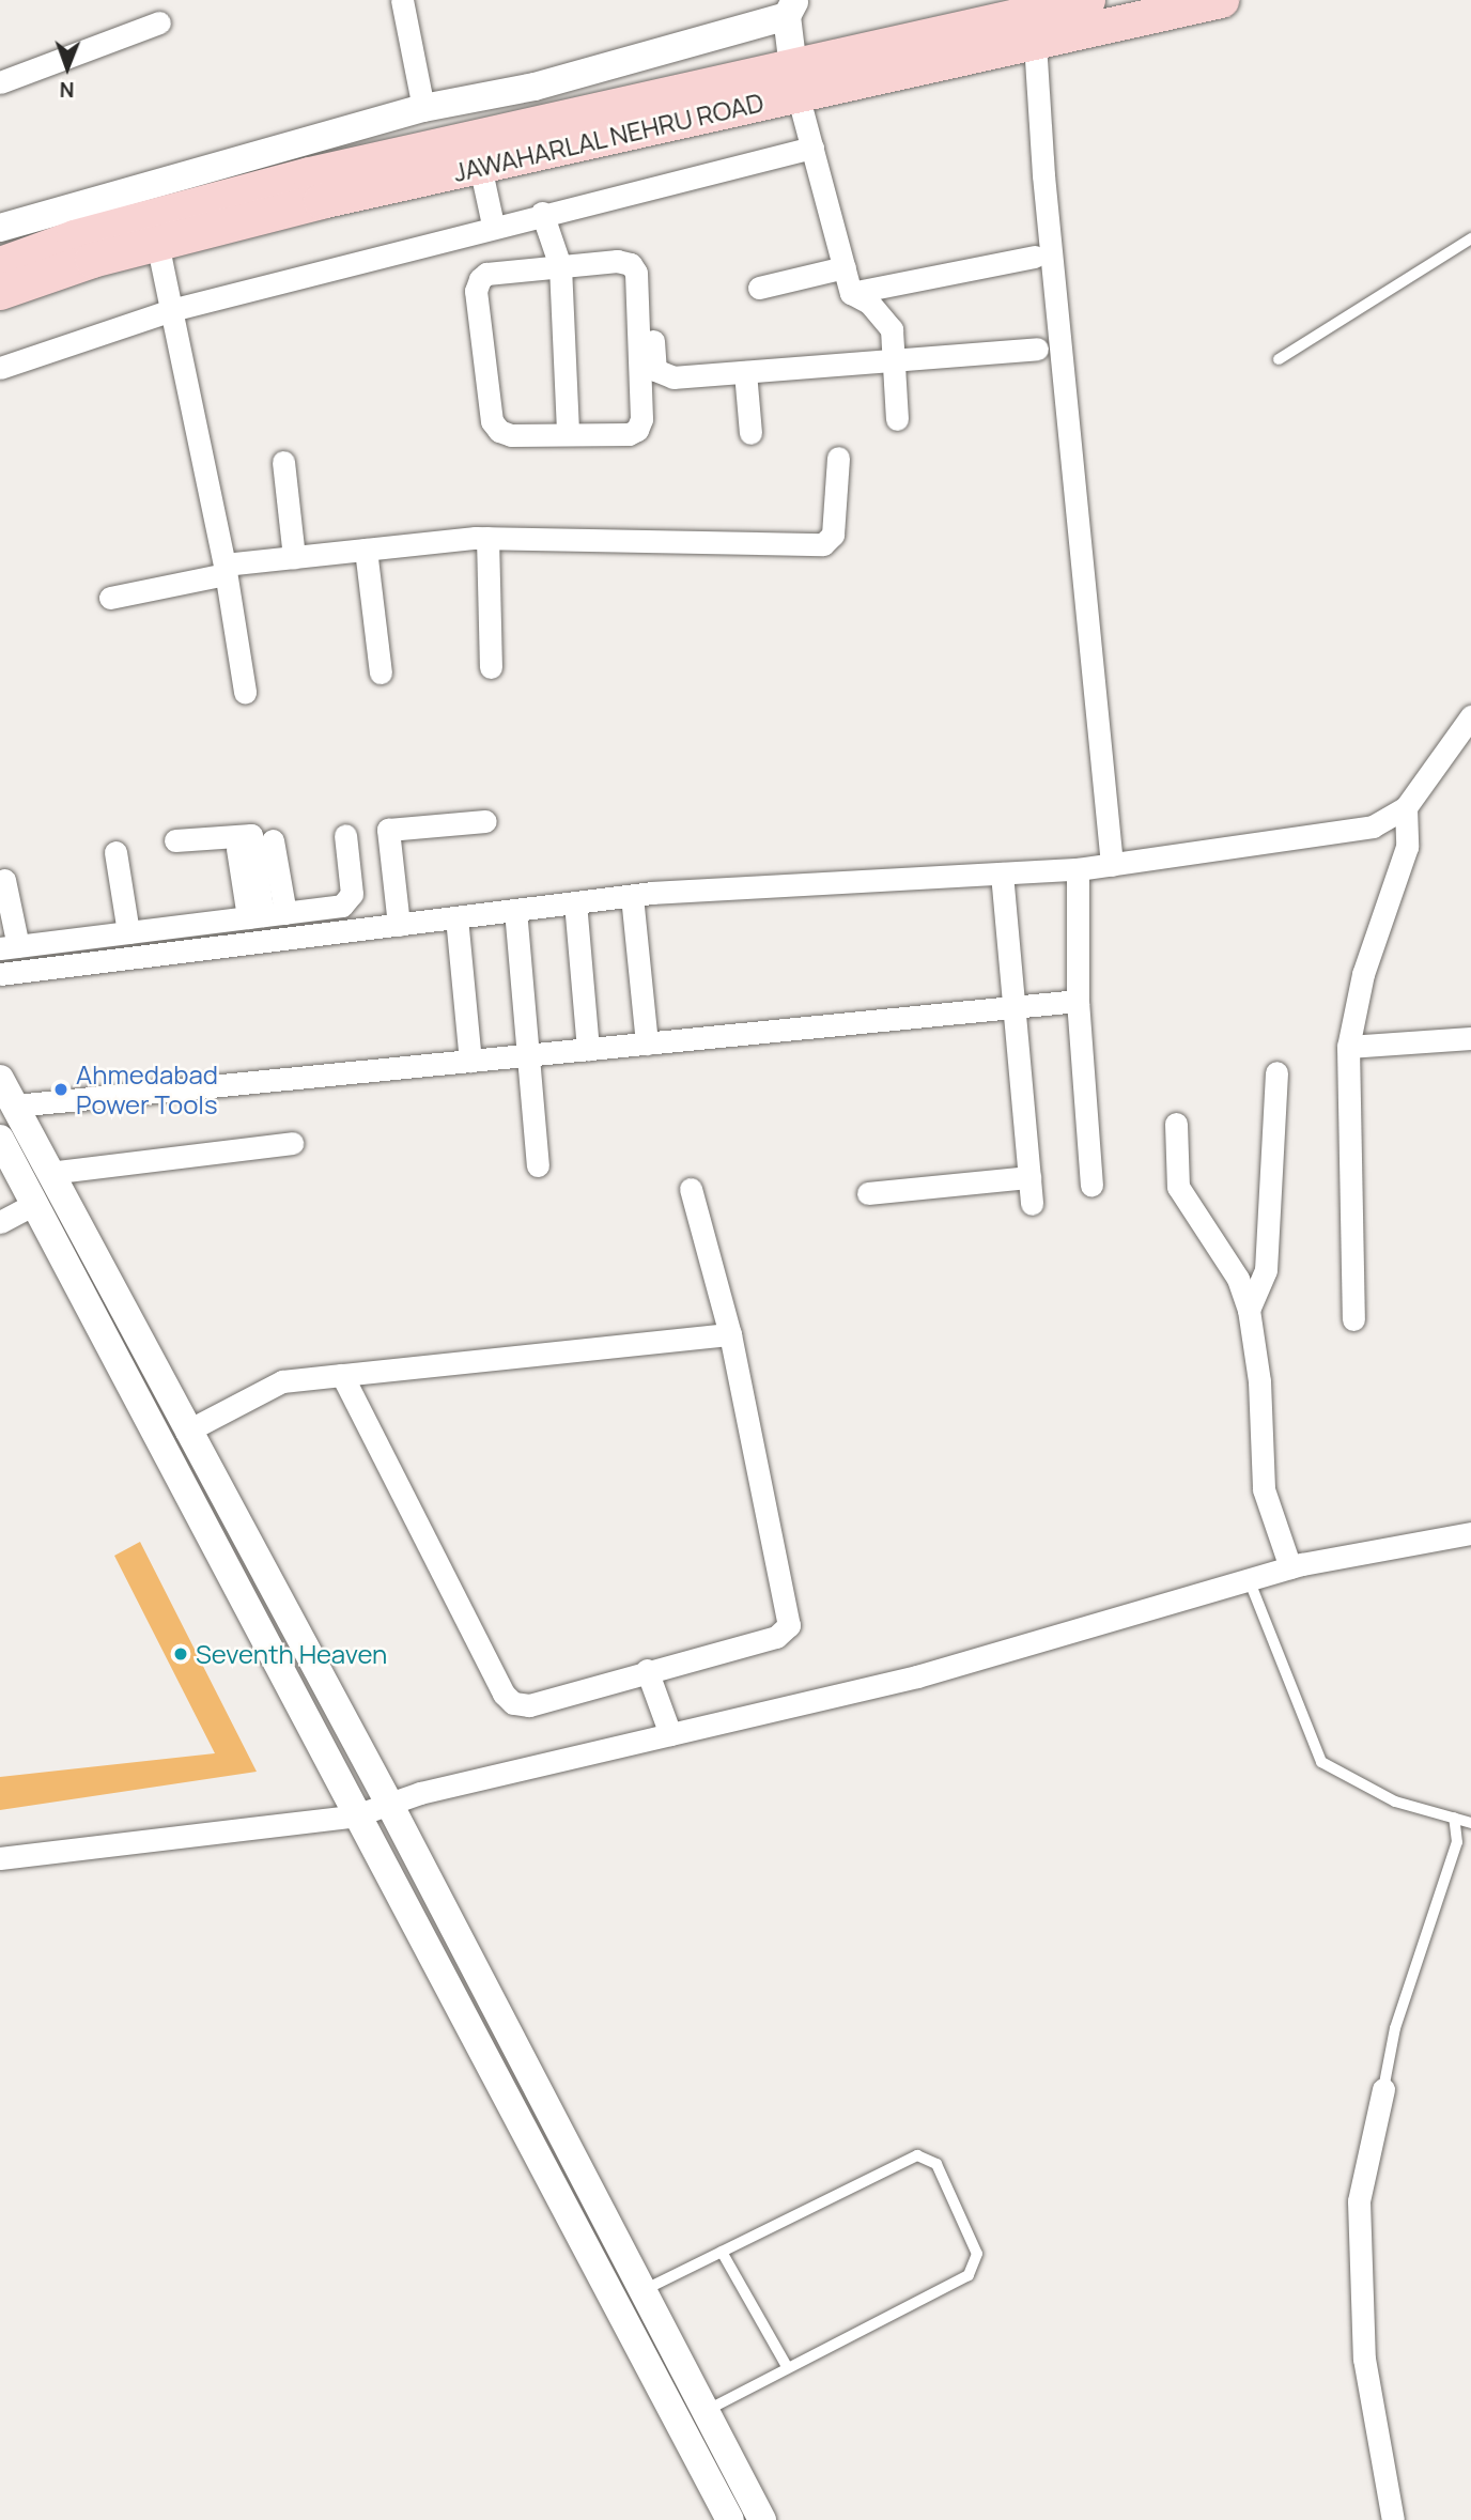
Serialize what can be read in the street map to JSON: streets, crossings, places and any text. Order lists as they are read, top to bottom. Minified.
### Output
{"streets":{"main road":["JAWAHARLAL NEHRU ROAD"]},"places":["Ahmedabad Power Tools","Seventh Heaven"],"north":"bottom"}
